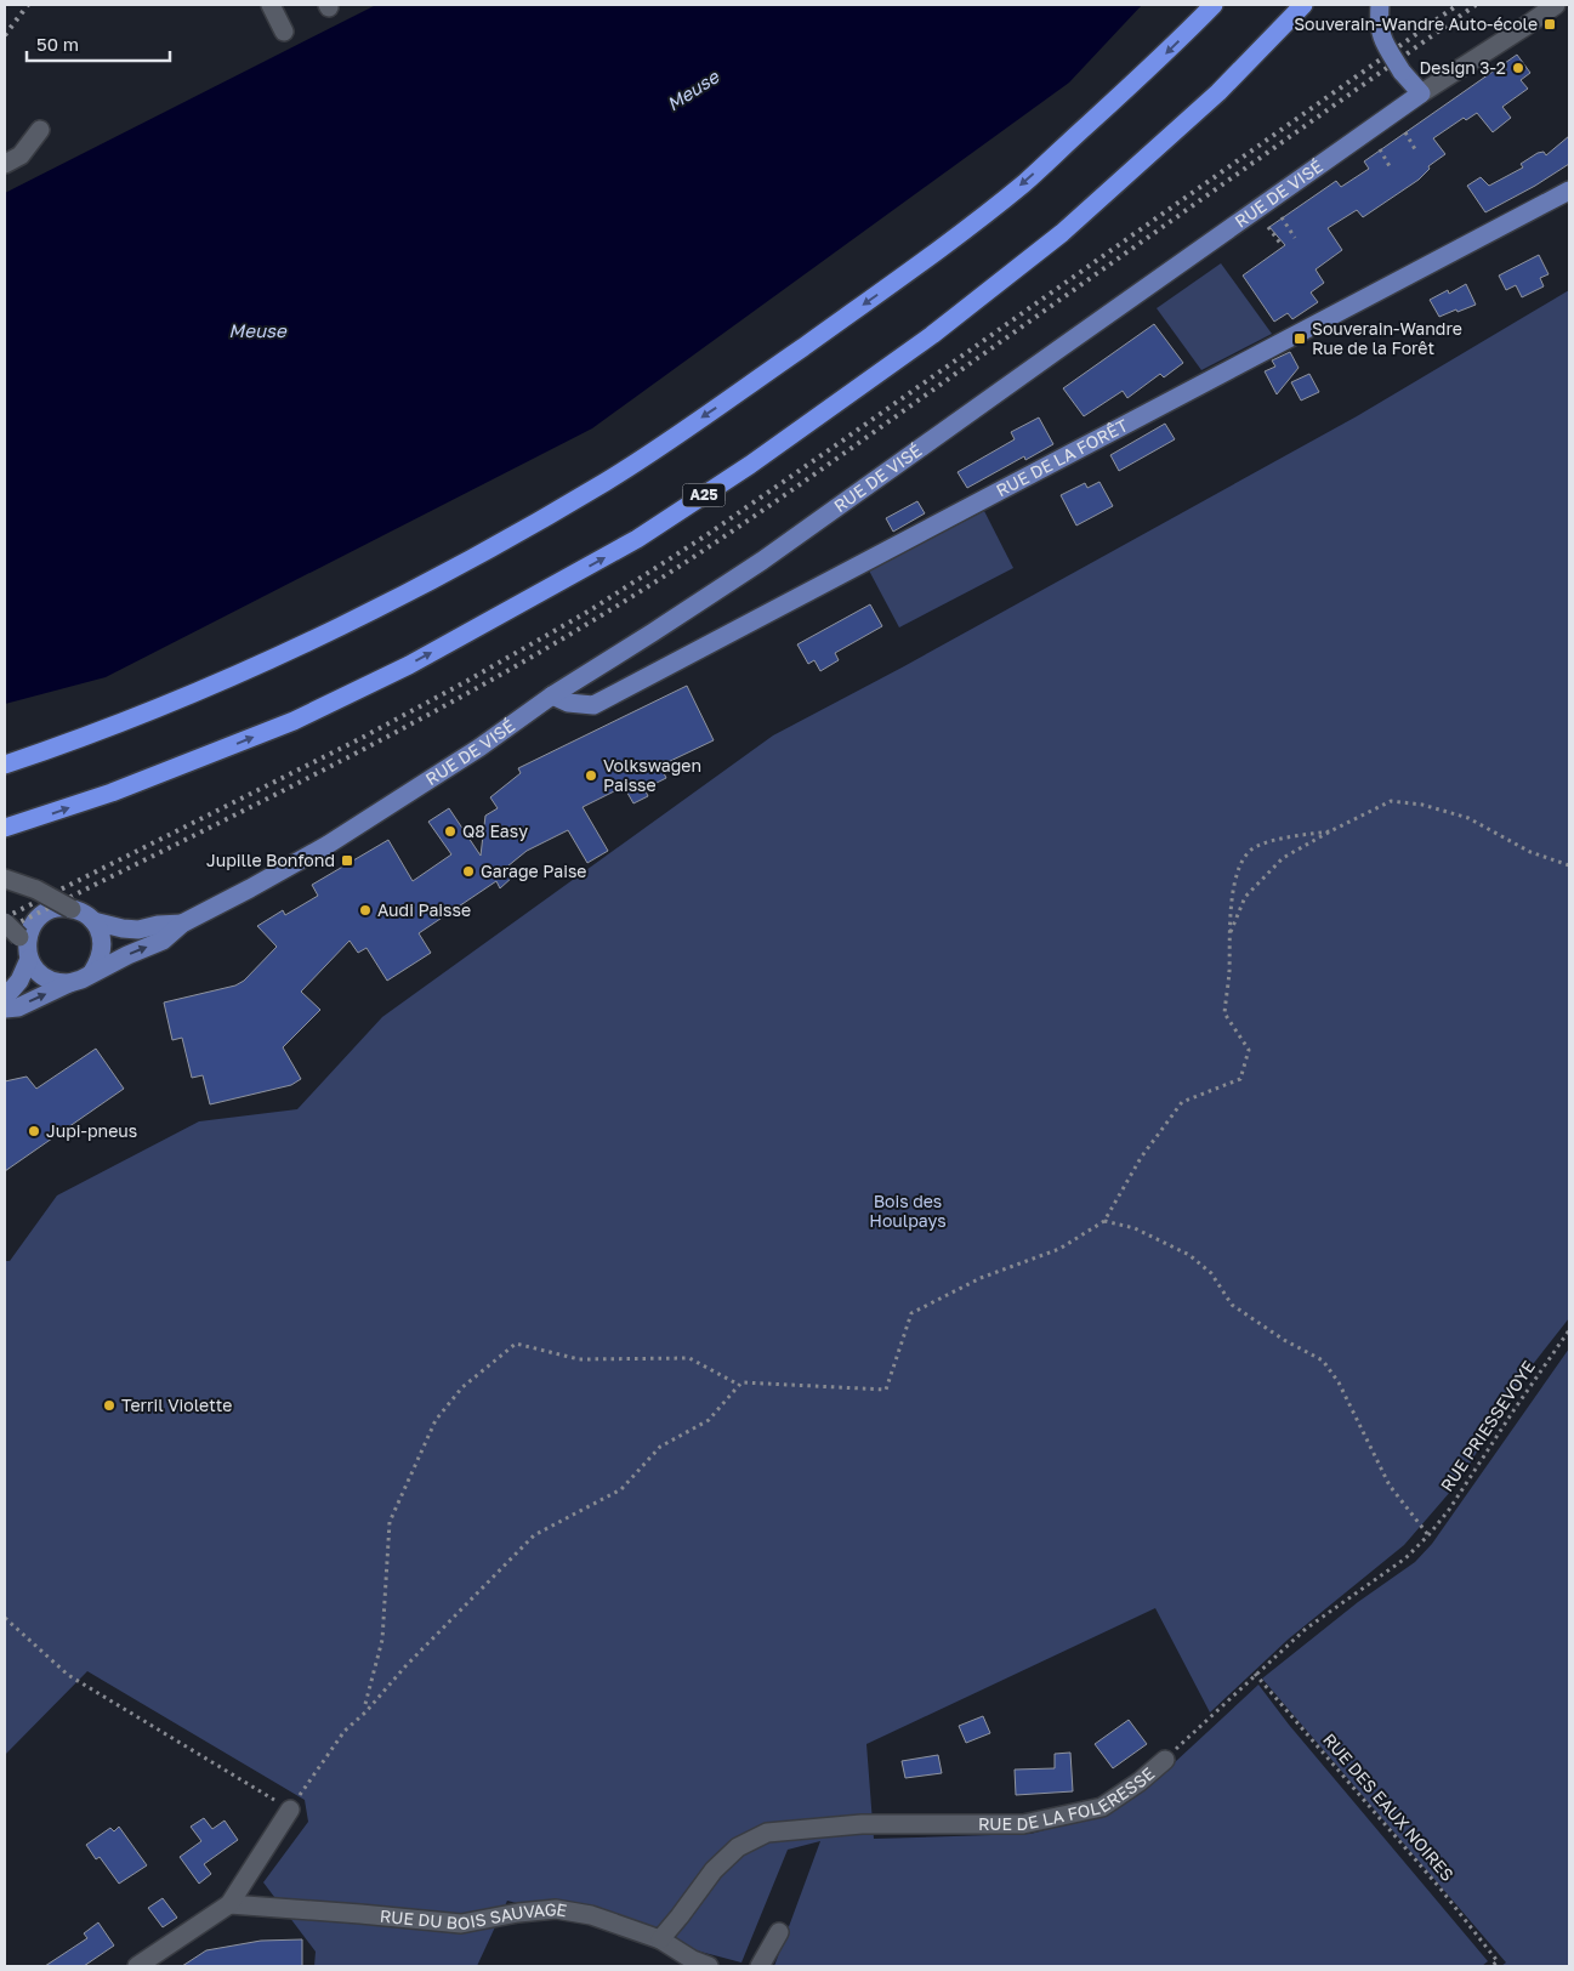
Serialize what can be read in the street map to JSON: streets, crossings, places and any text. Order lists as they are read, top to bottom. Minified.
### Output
{"streets":{"highway":["A25"],"main road":["RUE DE VISÉ","RUE DE LA FORÊT"],"street":["RUE DE LA FOLERESSE","RUE DU BOIS SAUVAGE"],"path":["RUE PRIESSEVOYE","RUE DES EAUX NOIRES"]},"crossings":[["RUE DE VISÉ","RUE DE LA FORÊT"],["RUE PRIESSEVOYE","RUE DE LA FOLERESSE"],["RUE DE LA FOLERESSE","RUE DES EAUX NOIRES"],["RUE DE LA FOLERESSE","RUE DU BOIS SAUVAGE"]],"water":["Meuse"],"parks":["Bois des Houlpays"],"places":{"transit":["Souverain-Wandre Auto-école","Souverain-Wandre Rue de la Forêt","Jupille Bonfond"],"other":["Design 3-2","Volkswagen Paisse","Q8 Easy","Garage Paise","Audi Paisse","Jupi-pneus","Terril Violette"]},"scale_bar":"50 m"}
